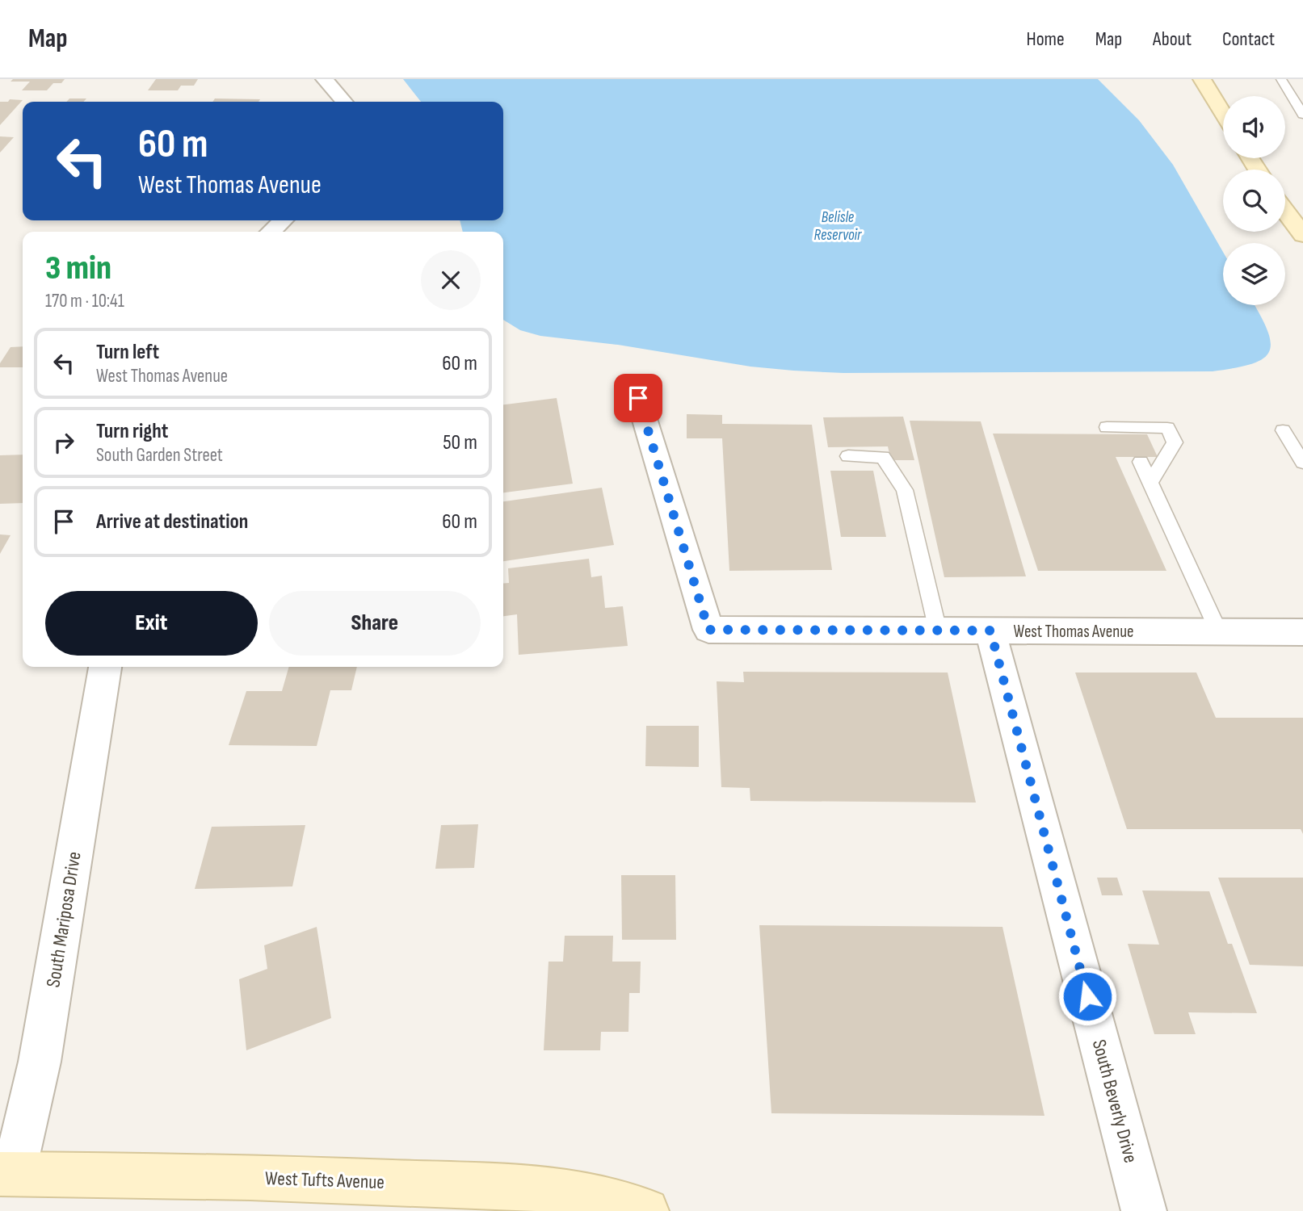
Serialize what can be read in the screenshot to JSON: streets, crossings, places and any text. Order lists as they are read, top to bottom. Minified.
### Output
{"streets":{"street":["West Thomas Avenue","South Mariposa Drive","South Beverly Drive","West Tufts Avenue"]},"crossings":[["West Thomas Avenue","South Beverly Drive"],["South Mariposa Drive","West Tufts Avenue"]],"water":["Belisle Reservoir"],"page":{"header":"Map","nav":["Home","Map","About","Contact"],"turn":["60 m","West Thomas Avenue"],"heading":["3 min","170 m · 10:41"],"list":[{"name":"Turn left","note":"West Thomas Avenue","value":"60 m"},{"name":"Turn right","note":"South Garden Street","value":"50 m"},{"name":"Arrive at destination","value":"60 m"}],"buttons":["Exit","Share"]}}
